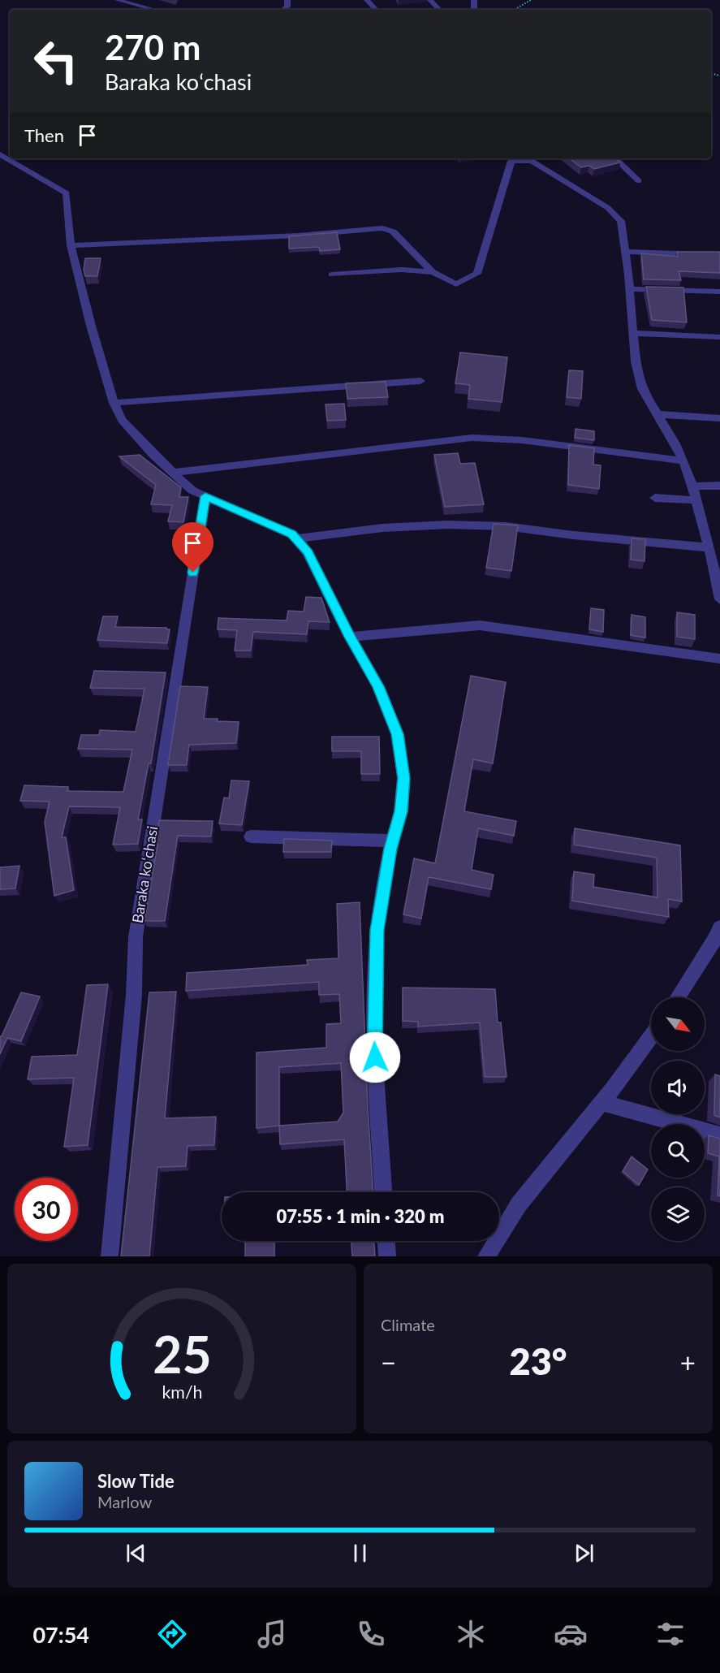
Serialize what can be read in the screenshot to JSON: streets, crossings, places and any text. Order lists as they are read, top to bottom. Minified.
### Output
{"streets":{"street":["Baraka koʻchasi"]},"north":"bottom right","page":{"turn":["270 m","Baraka koʻchasi"],"then":"Then","limit":"30","trip":"07:55 · 1 min · 320 m","tile":"Climate","heat":["−","23°","+"],"song":["Slow Tide","Marlow"],"tabs":"07:54","gauge":["25","km/h"]}}
